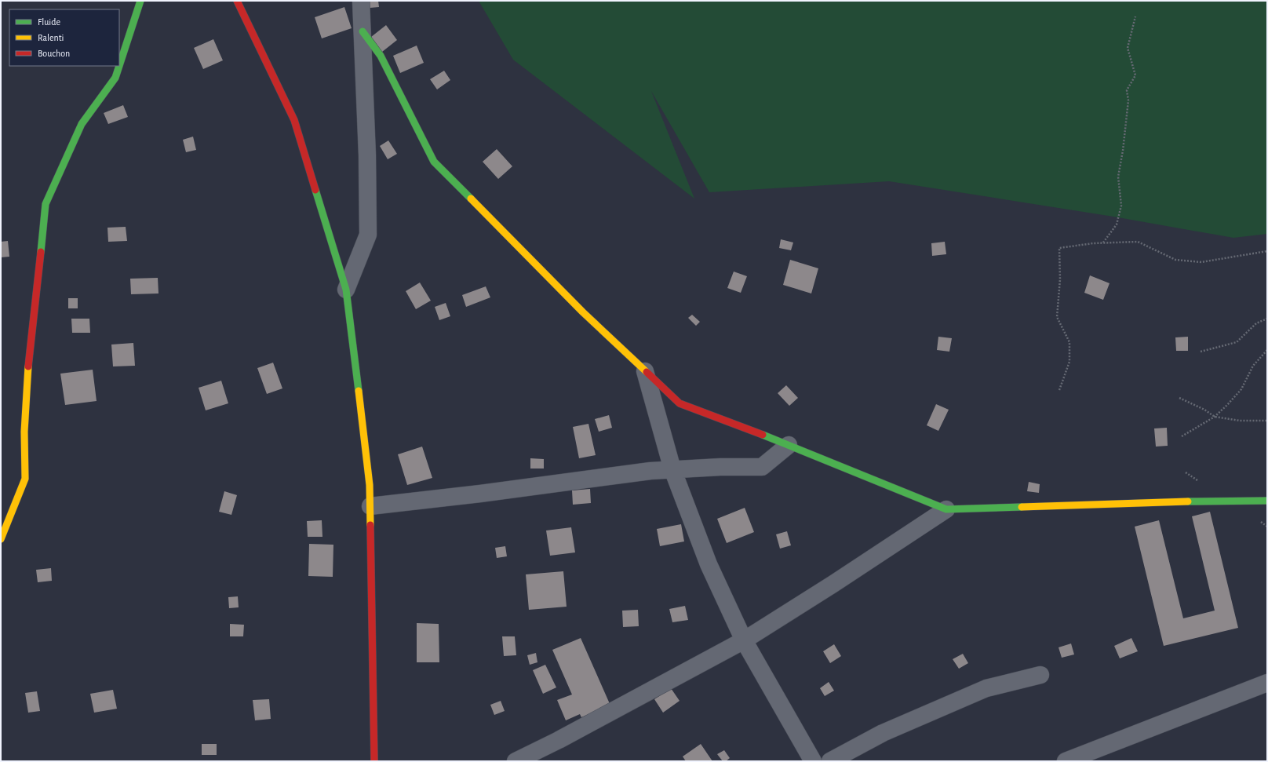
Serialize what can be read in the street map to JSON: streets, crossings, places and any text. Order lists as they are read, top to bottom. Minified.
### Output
{"legend":["Fluide","Ralenti","Bouchon"]}
